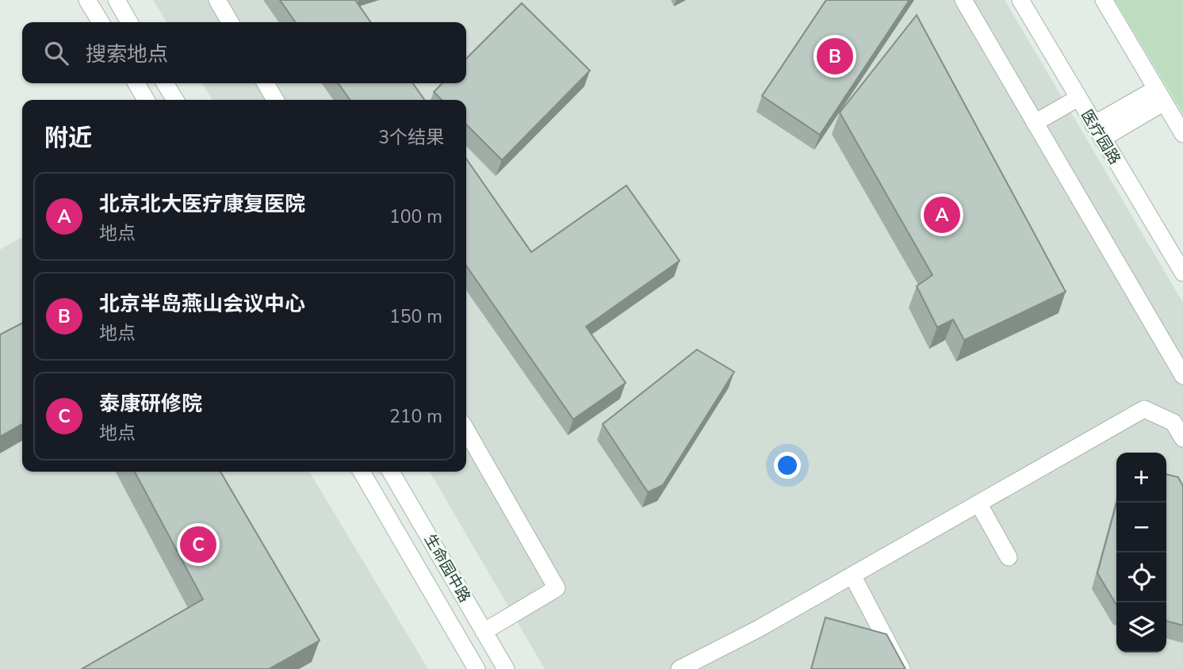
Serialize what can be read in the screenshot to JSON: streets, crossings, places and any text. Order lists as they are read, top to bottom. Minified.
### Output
{"streets":{"street":["医疗园路","生命园中路"]},"page":{"search":"搜索地点","pins":["B","A","C"],"heading":["附近","3个结果"],"list":[{"mark":"A","name":"北京北大医疗康复医院","note":"地点","value":"100 m"},{"mark":"B","name":"北京半岛燕山会议中心","note":"地点","value":"150 m"},{"mark":"C","name":"泰康研修院","note":"地点","value":"210 m"}],"map_buttons":["+","−"]}}
